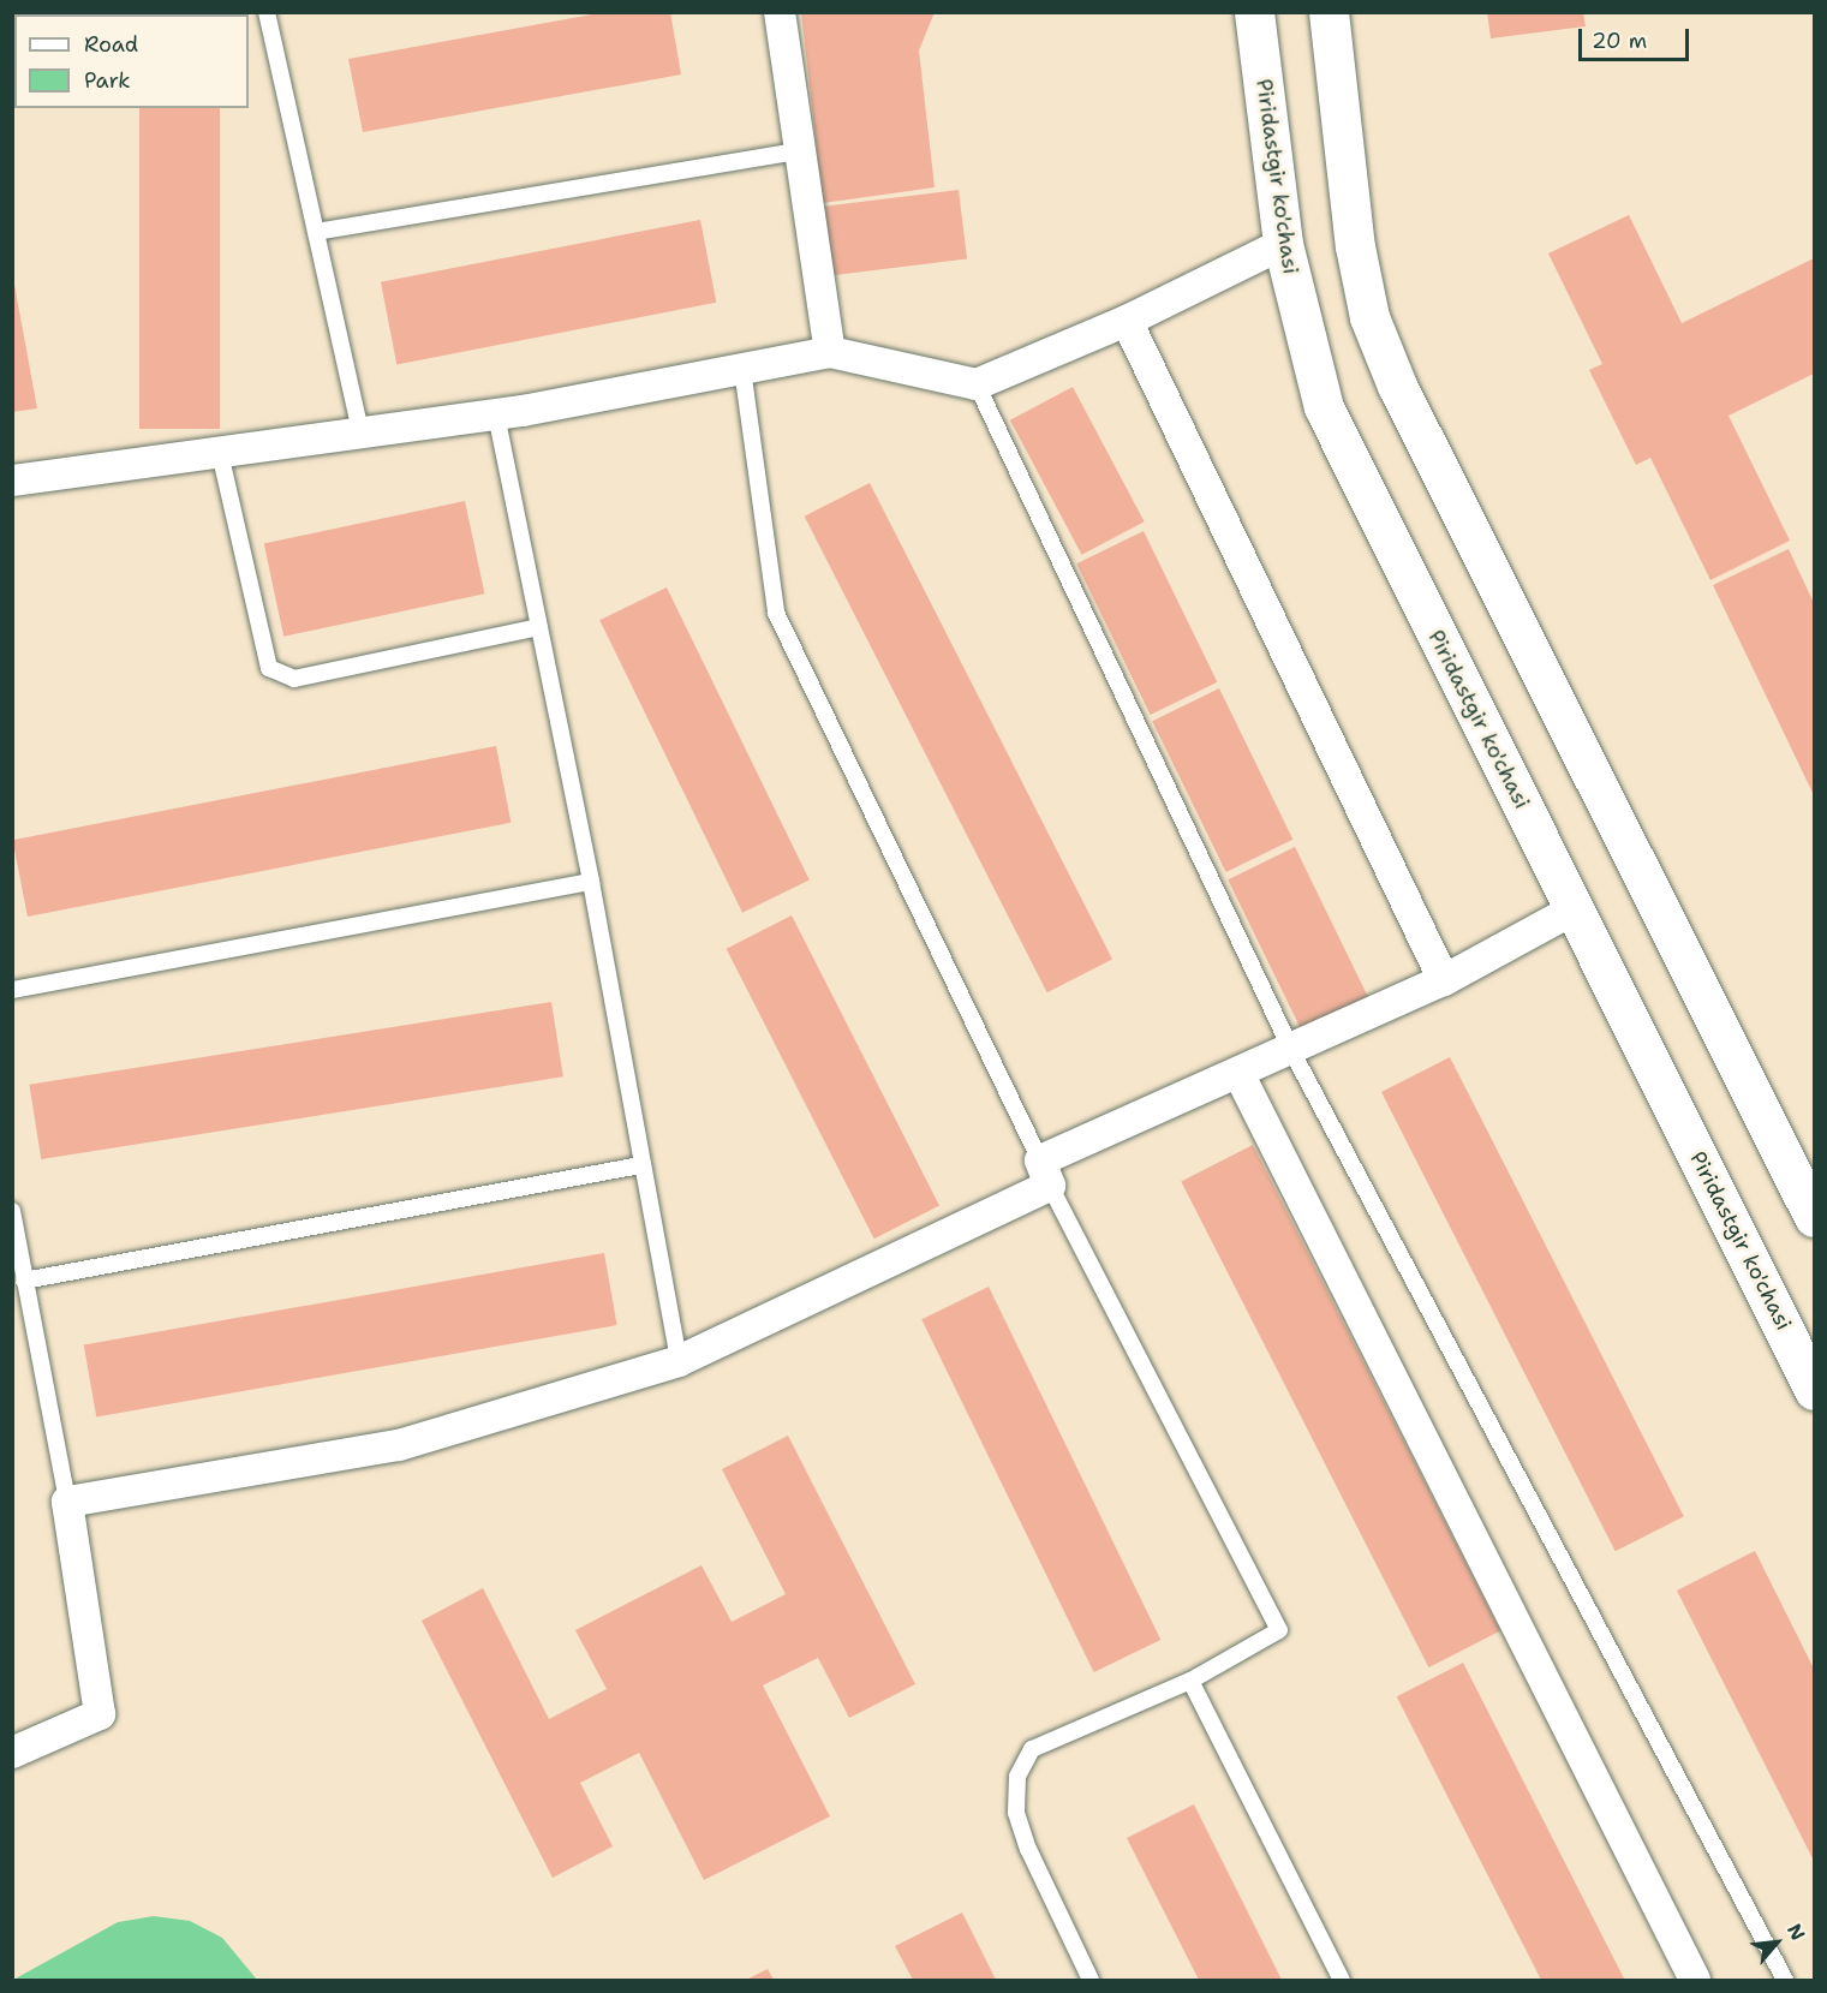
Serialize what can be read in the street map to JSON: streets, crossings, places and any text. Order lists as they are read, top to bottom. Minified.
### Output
{"streets":{"main road":["Piridastgir ko'chasi"]},"legend":["Road","Park"],"scale_bar":"20 m","north":"top right"}
